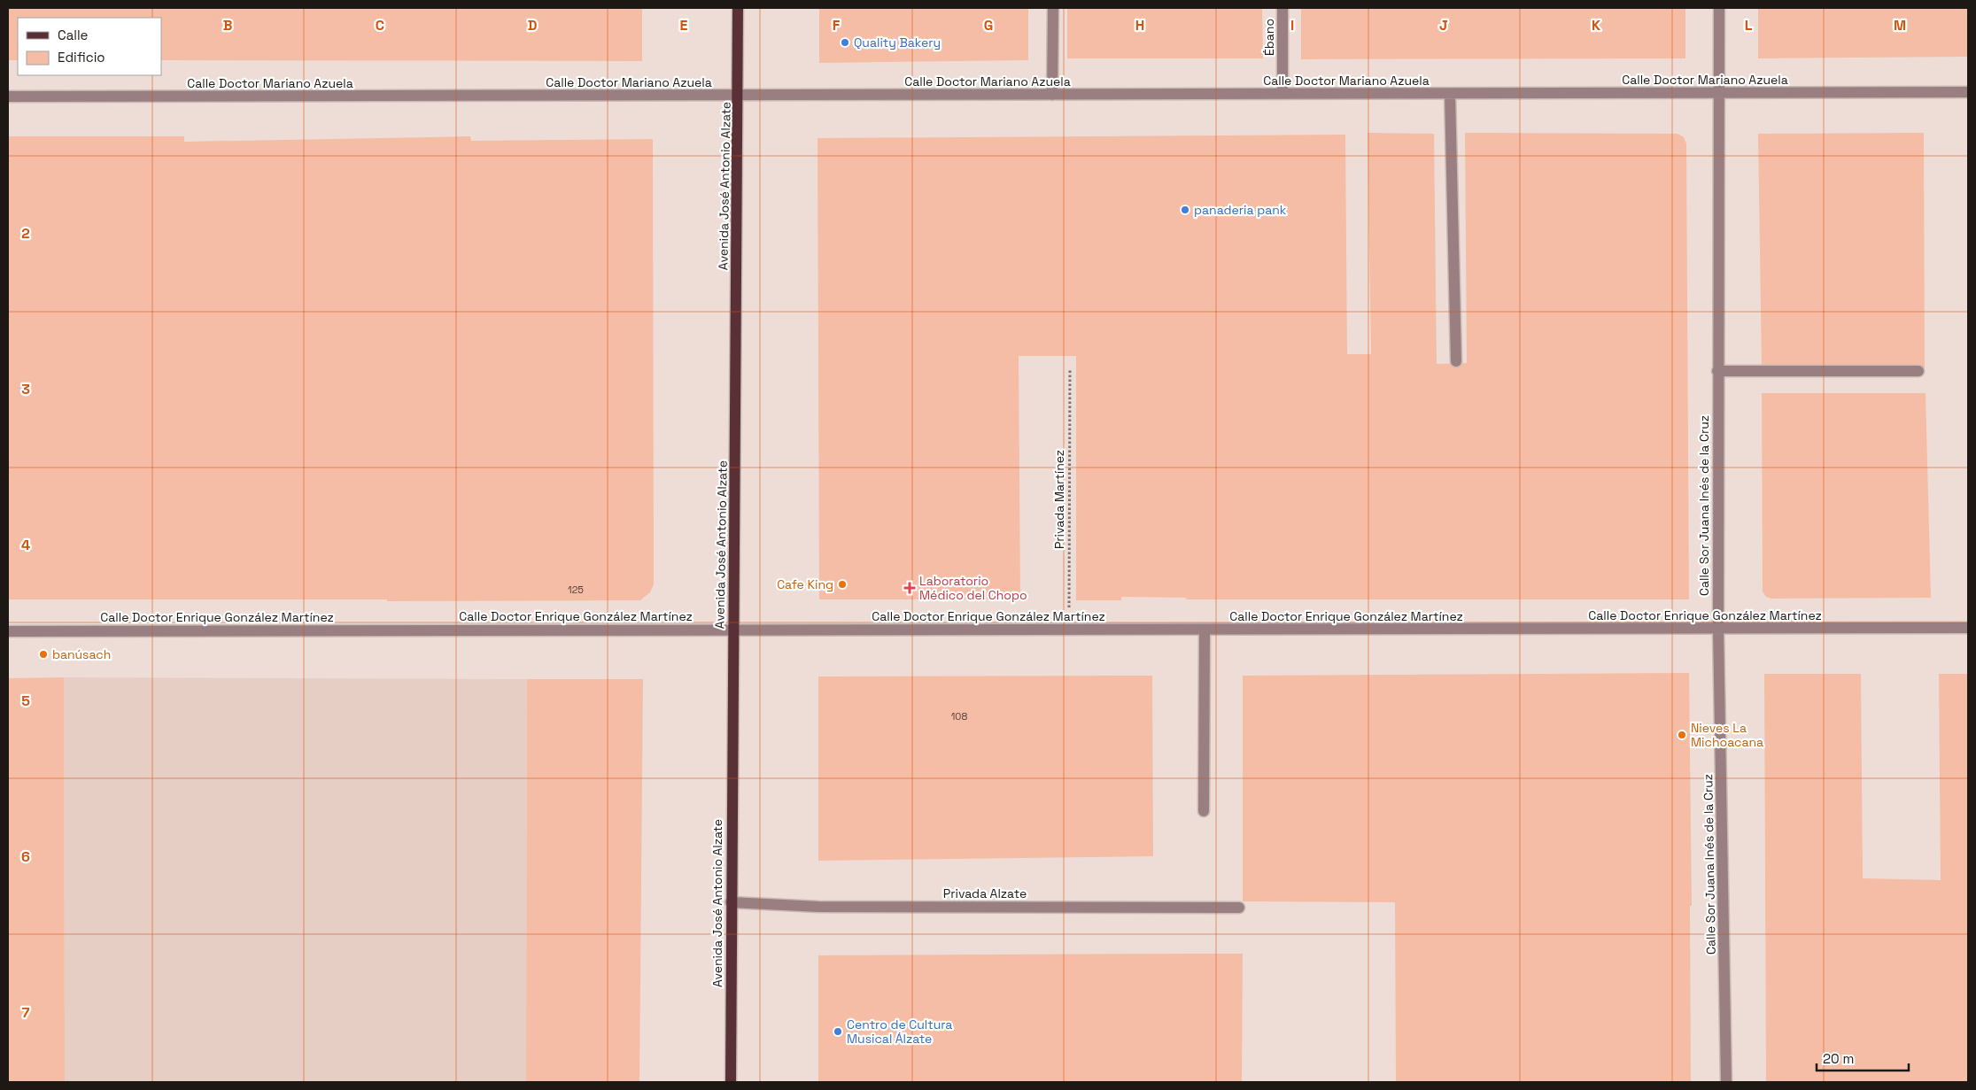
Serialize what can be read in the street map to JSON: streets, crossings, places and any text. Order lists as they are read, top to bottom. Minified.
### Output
{"streets":{"main road":["Avenida José Antonio Alzate"],"street":["Ébano","Calle Doctor Mariano Azuela","Calle Sor Juana Inés de la Cruz","Calle Doctor Enrique González Martínez","Privada Alzate"],"path":["Privada Martínez"]},"crossings":[["Ébano","Calle Doctor Mariano Azuela"],["Calle Doctor Mariano Azuela","Avenida José Antonio Alzate"],["Calle Doctor Mariano Azuela","Calle Sor Juana Inés de la Cruz"],["Avenida José Antonio Alzate","Calle Doctor Enrique González Martínez"],["Avenida José Antonio Alzate","Privada Alzate"],["Privada Martínez","Calle Doctor Enrique González Martínez"],["Calle Sor Juana Inés de la Cruz","Calle Doctor Enrique González Martínez"]],"places":{"other":["Quality Bakery","panaderia pank","Cafe King","banúsach","Nieves La Michoacana","Centro de Cultura Musical Álzate"],"health":["Laboratorio Médico del Chopo"]},"house_numbers":["125","108"],"legend":["Calle","Edificio"],"scale_bar":"20 m","grid":{"columns":["B","C","D","E","F","G","H","I","J","K","L","M"],"rows":["2","3","4","5","6","7"]}}
